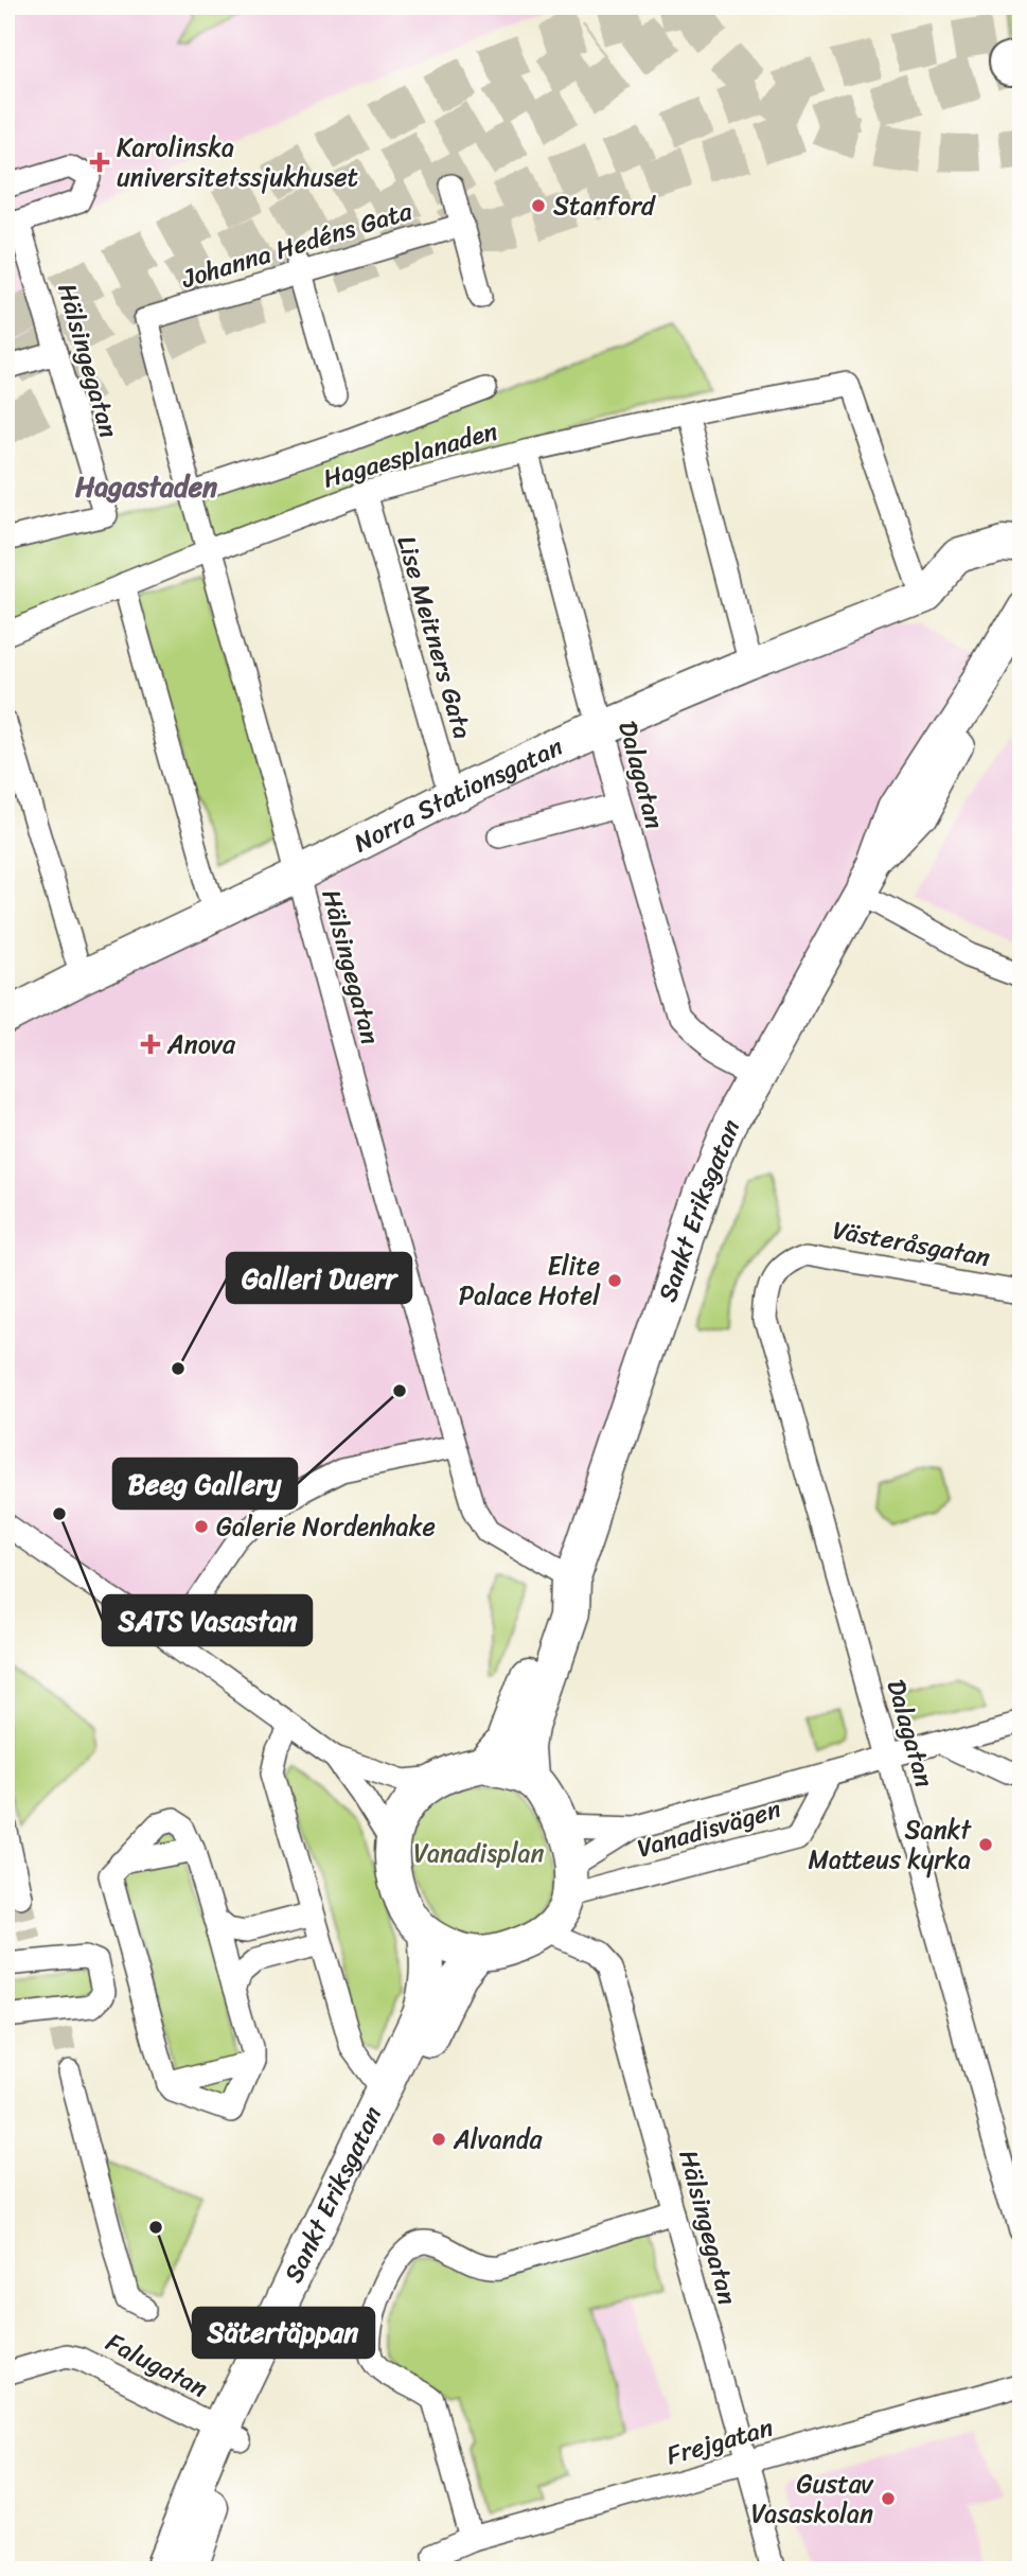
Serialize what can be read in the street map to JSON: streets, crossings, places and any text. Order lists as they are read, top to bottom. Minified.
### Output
{"streets":{"main road":["Norra Stationsgatan","Sankt Eriksgatan"],"street":["Johanna Hedéns Gata","Hälsingegatan","Hagaesplanaden","Lise Meitners Gata","Dalagatan","Västeråsgatan","Vanadisvägen","Falugatan","Frejgatan"]},"crossings":[["Johanna Hedéns Gata","Hälsingegatan"],["Hälsingegatan","Hagaesplanaden"],["Hälsingegatan","Norra Stationsgatan"],["Hälsingegatan","Sankt Eriksgatan"],["Hälsingegatan","Vanadisvägen"],["Hälsingegatan","Frejgatan"],["Hagaesplanaden","Lise Meitners Gata"],["Hagaesplanaden","Dalagatan"],["Hagaesplanaden","Norra Stationsgatan"],["Lise Meitners Gata","Norra Stationsgatan"],["Dalagatan","Norra Stationsgatan"],["Dalagatan","Sankt Eriksgatan"],["Dalagatan","Västeråsgatan"],["Dalagatan","Vanadisvägen"],["Sankt Eriksgatan","Vanadisvägen"],["Sankt Eriksgatan","Falugatan"]],"districts":["Hagastaden"],"parks":["Vanadisplan"],"places":{"health":["Karolinska universitetssjukhuset","Anova"],"other":["Stanford","Elite Palace Hotel","Galleri Duerr","Beeg Gallery","SATS Vasastan","Galerie Nordenhake","Sankt Matteus kyrka","Alvanda","Sätertäppan","Gustav Vasaskolan"]}}
